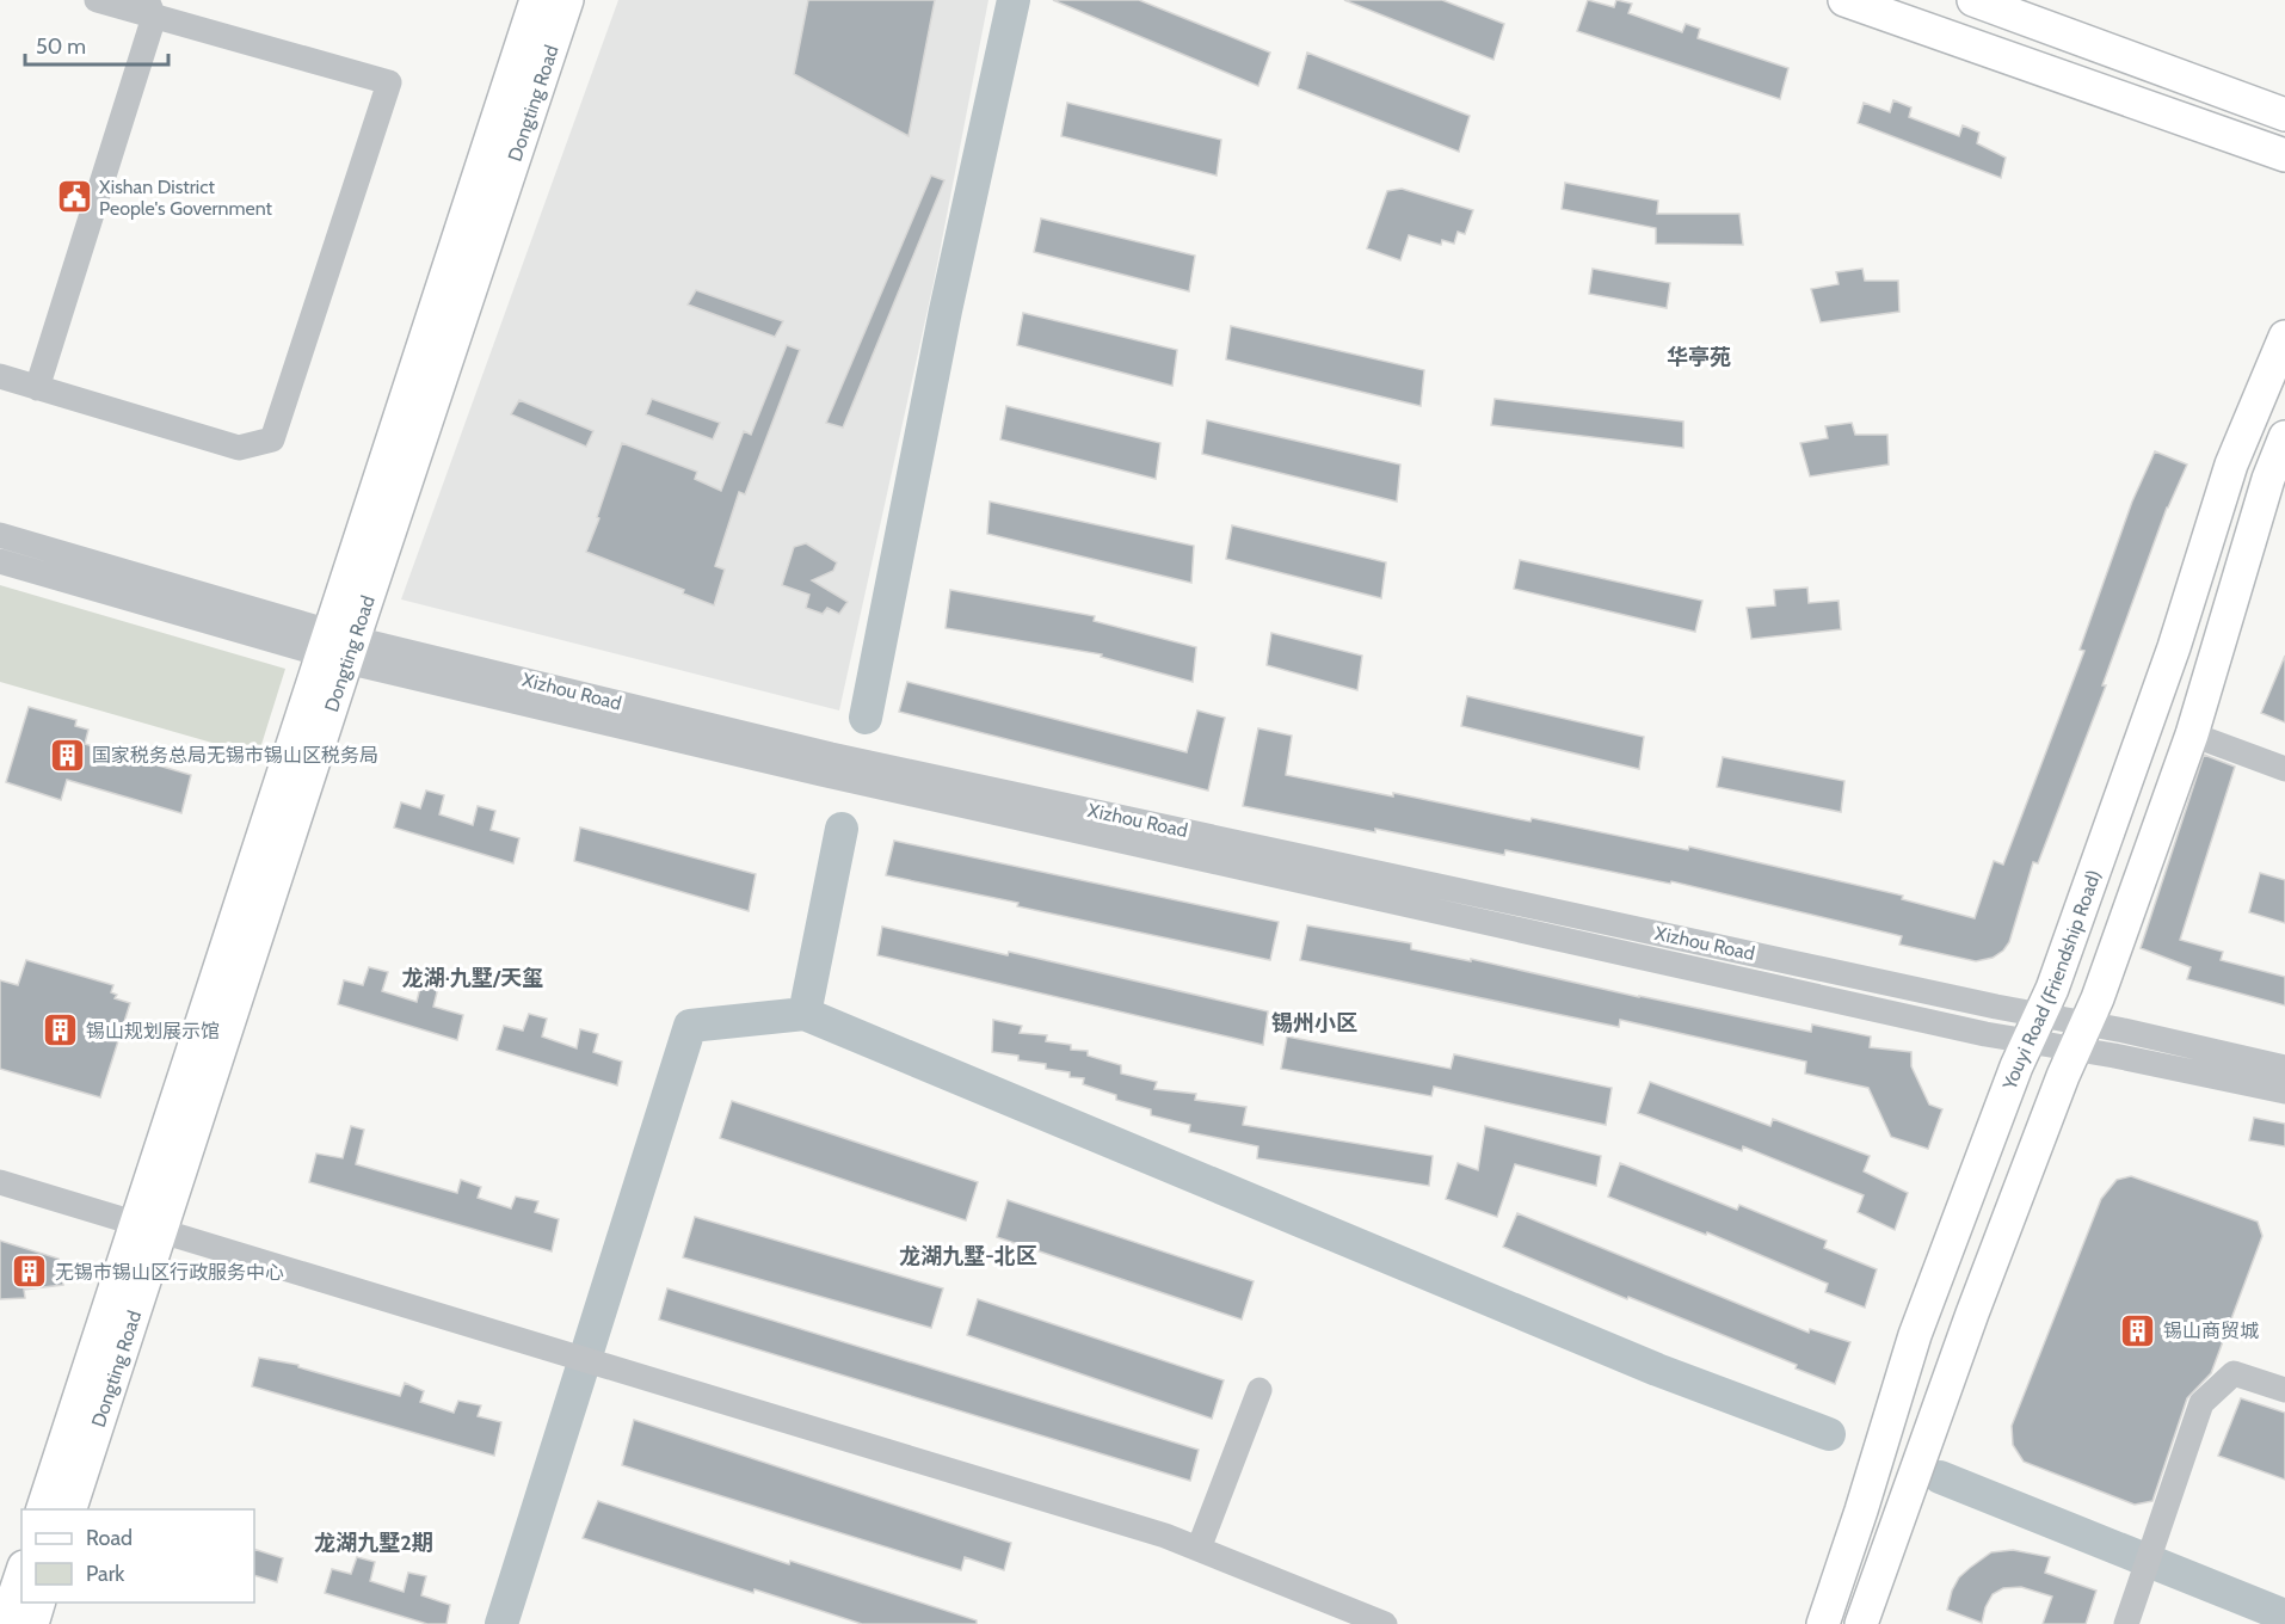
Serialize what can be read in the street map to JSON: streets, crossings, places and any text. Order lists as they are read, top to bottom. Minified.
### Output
{"streets":{"main road":["Dongting Road","Youyi Road (Friendship Road)"],"street":["Xizhou Road"]},"crossings":[["Dongting Road","Xizhou Road"],["Xizhou Road","Youyi Road (Friendship Road)"]],"districts":["华亭苑","龙湖·九墅/天玺","锡州小区","龙湖九墅-北区","龙湖九墅2期"],"places":{"public building":["Xishan District People's Government"],"building":["国家税务总局无锡市锡山区税务局","锡山规划展示馆","无锡市锡山区行政服务中心","锡山商贸城"]},"legend":["Road","Park"],"scale_bar":"50 m"}
